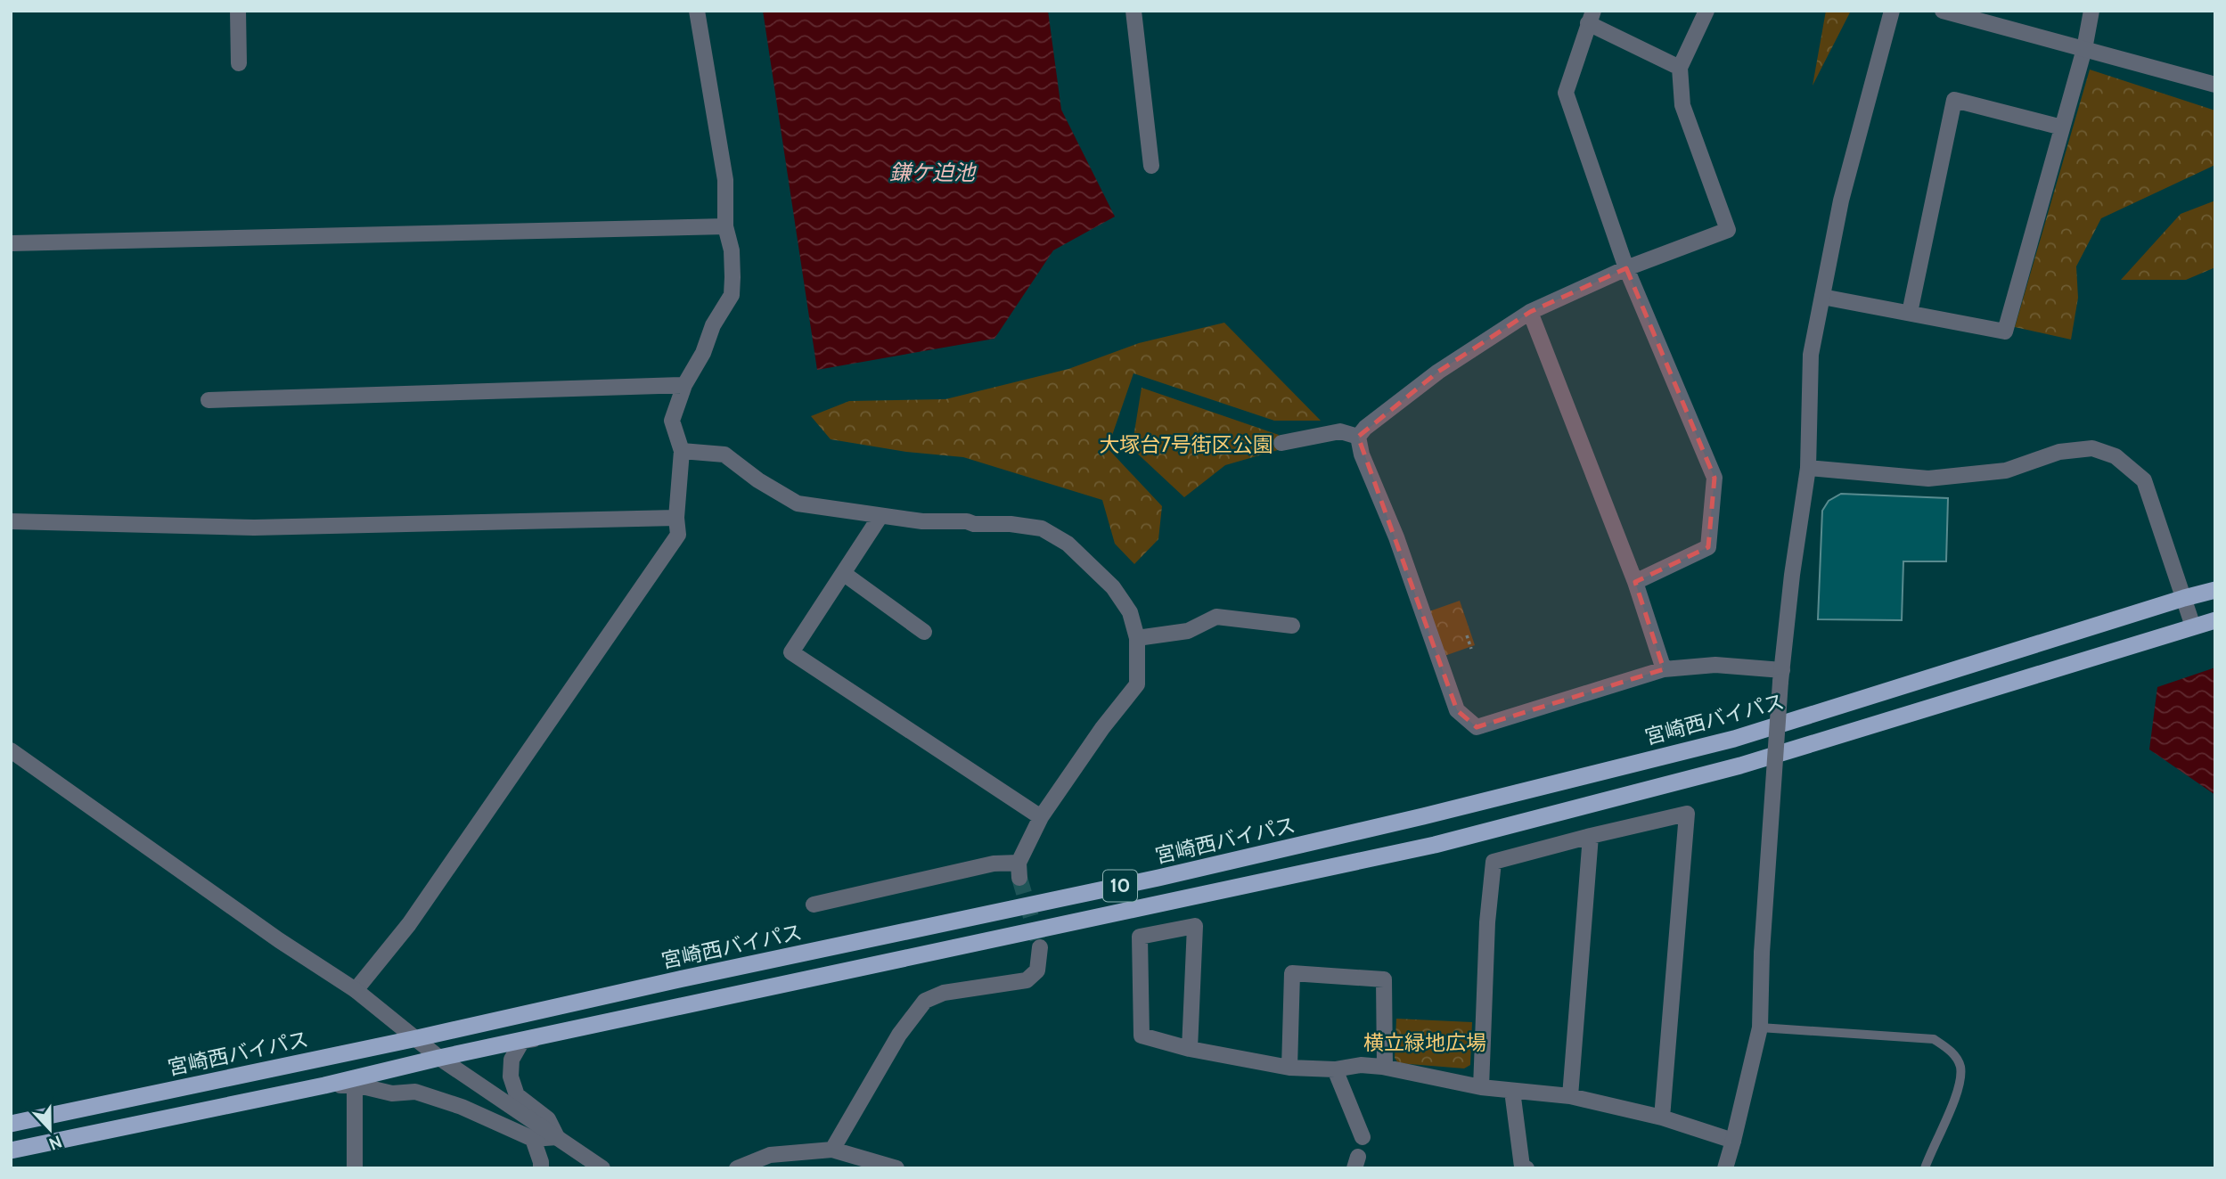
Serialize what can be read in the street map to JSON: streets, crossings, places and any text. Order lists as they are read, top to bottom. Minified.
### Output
{"streets":{"highway":["宮崎西バイパス","10"]},"water":["鎌ケ迫池"],"parks":["大塚台7号街区公園","横立緑地広場"],"north":"bottom"}
